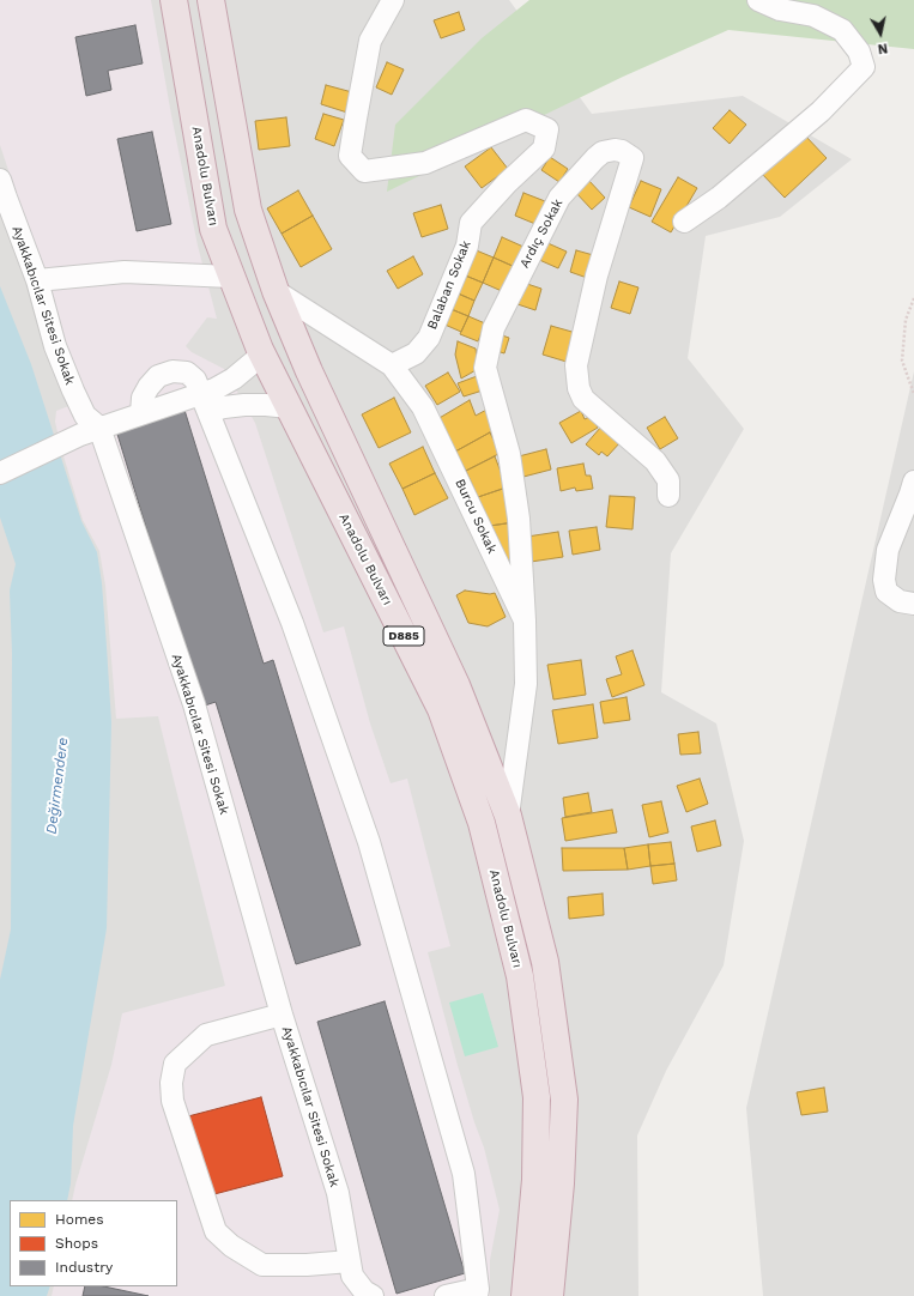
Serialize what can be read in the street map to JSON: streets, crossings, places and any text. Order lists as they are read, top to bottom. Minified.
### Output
{"streets":{"highway":["Anadolu Bulvarı","D885"],"street":["Ardıç Sokak","Balaban Sokak","Ayakkabıcılar Sitesi Sokak","Burcu Sokak"]},"crossings":[["Anadolu Bulvarı","Burcu Sokak"],["Ardıç Sokak","Burcu Sokak"],["Balaban Sokak","Burcu Sokak"]],"water":["Değirmendere"],"legend":["Homes","Shops","Industry"],"north":"bottom"}
